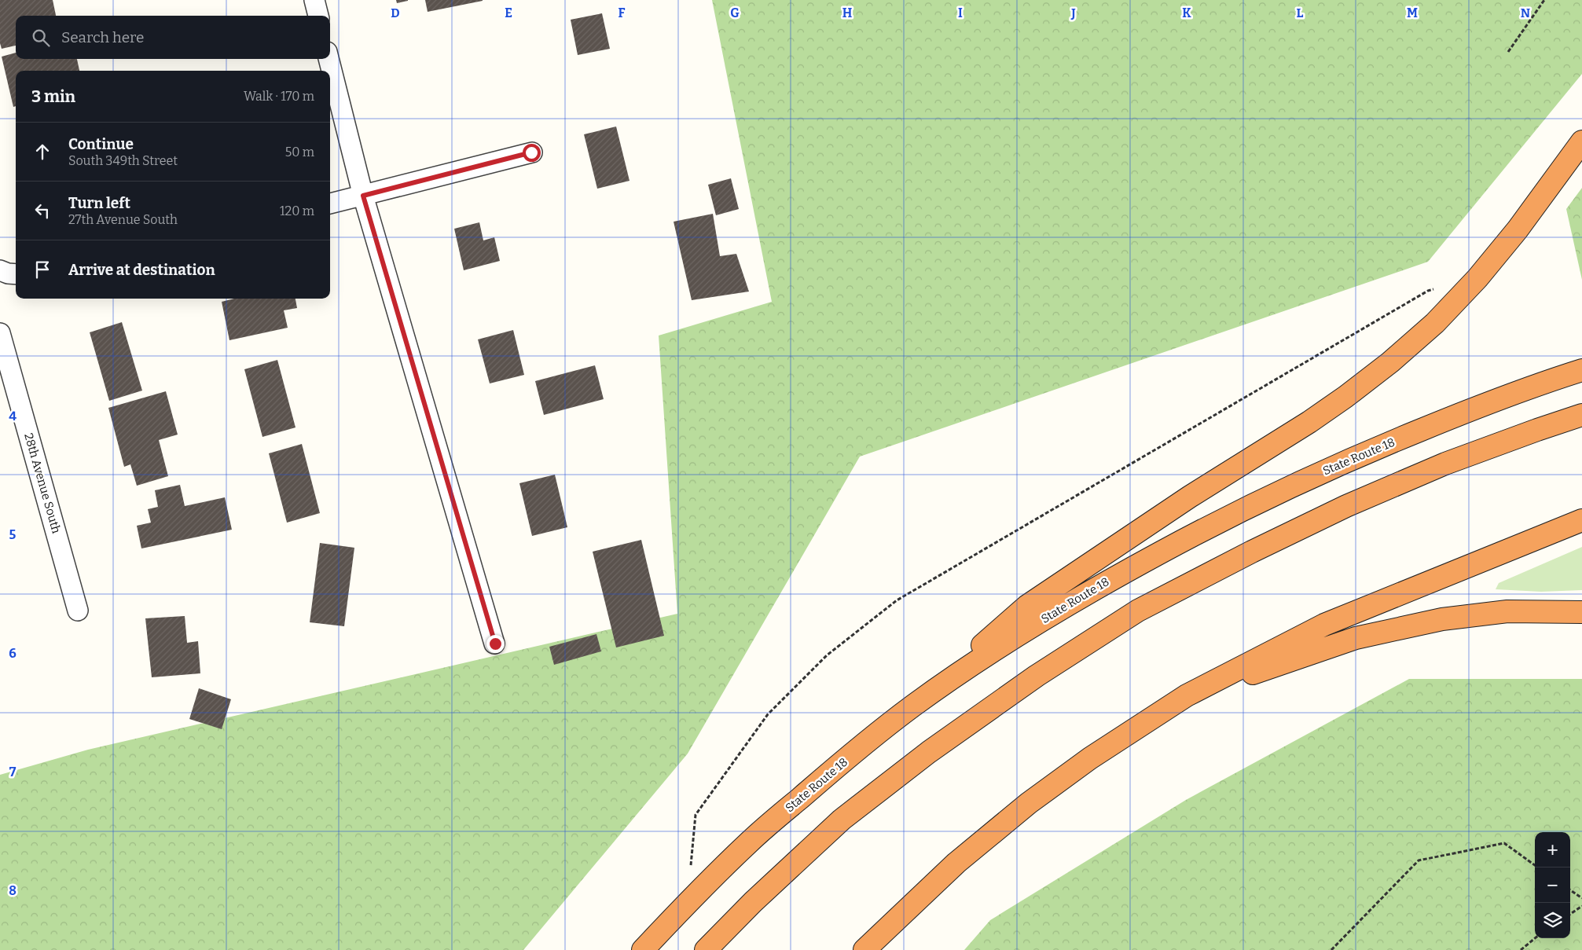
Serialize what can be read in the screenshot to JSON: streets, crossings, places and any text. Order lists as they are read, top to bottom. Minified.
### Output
{"streets":{"highway":["State Route 18"],"street":["28th Avenue South"]},"page":{"search":"Search here","heading":["3 min","Walk · 170 m"],"list":[["Continue","South 349th Street","50 m"],["Turn left","27th Avenue South","120 m"],"Arrive at destination"],"map_buttons":["+","−"]},"grid":{"columns":["D","E","F","G","H","I","J","K","L","M","N"],"rows":["4","5","6","7","8"]}}
